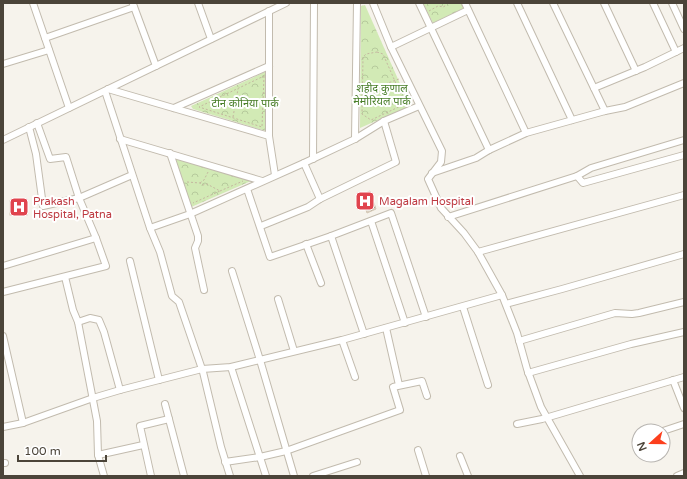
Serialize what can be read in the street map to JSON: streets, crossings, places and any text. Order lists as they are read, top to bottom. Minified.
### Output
{"parks":["शहीद कुणाल मेमोरियल पार्क","टीन कोनिया पार्क"],"places":{"hospital":["Magalam Hospital","Prakash Hospital, Patna"]},"scale_bar":"100 m","north":"left"}
